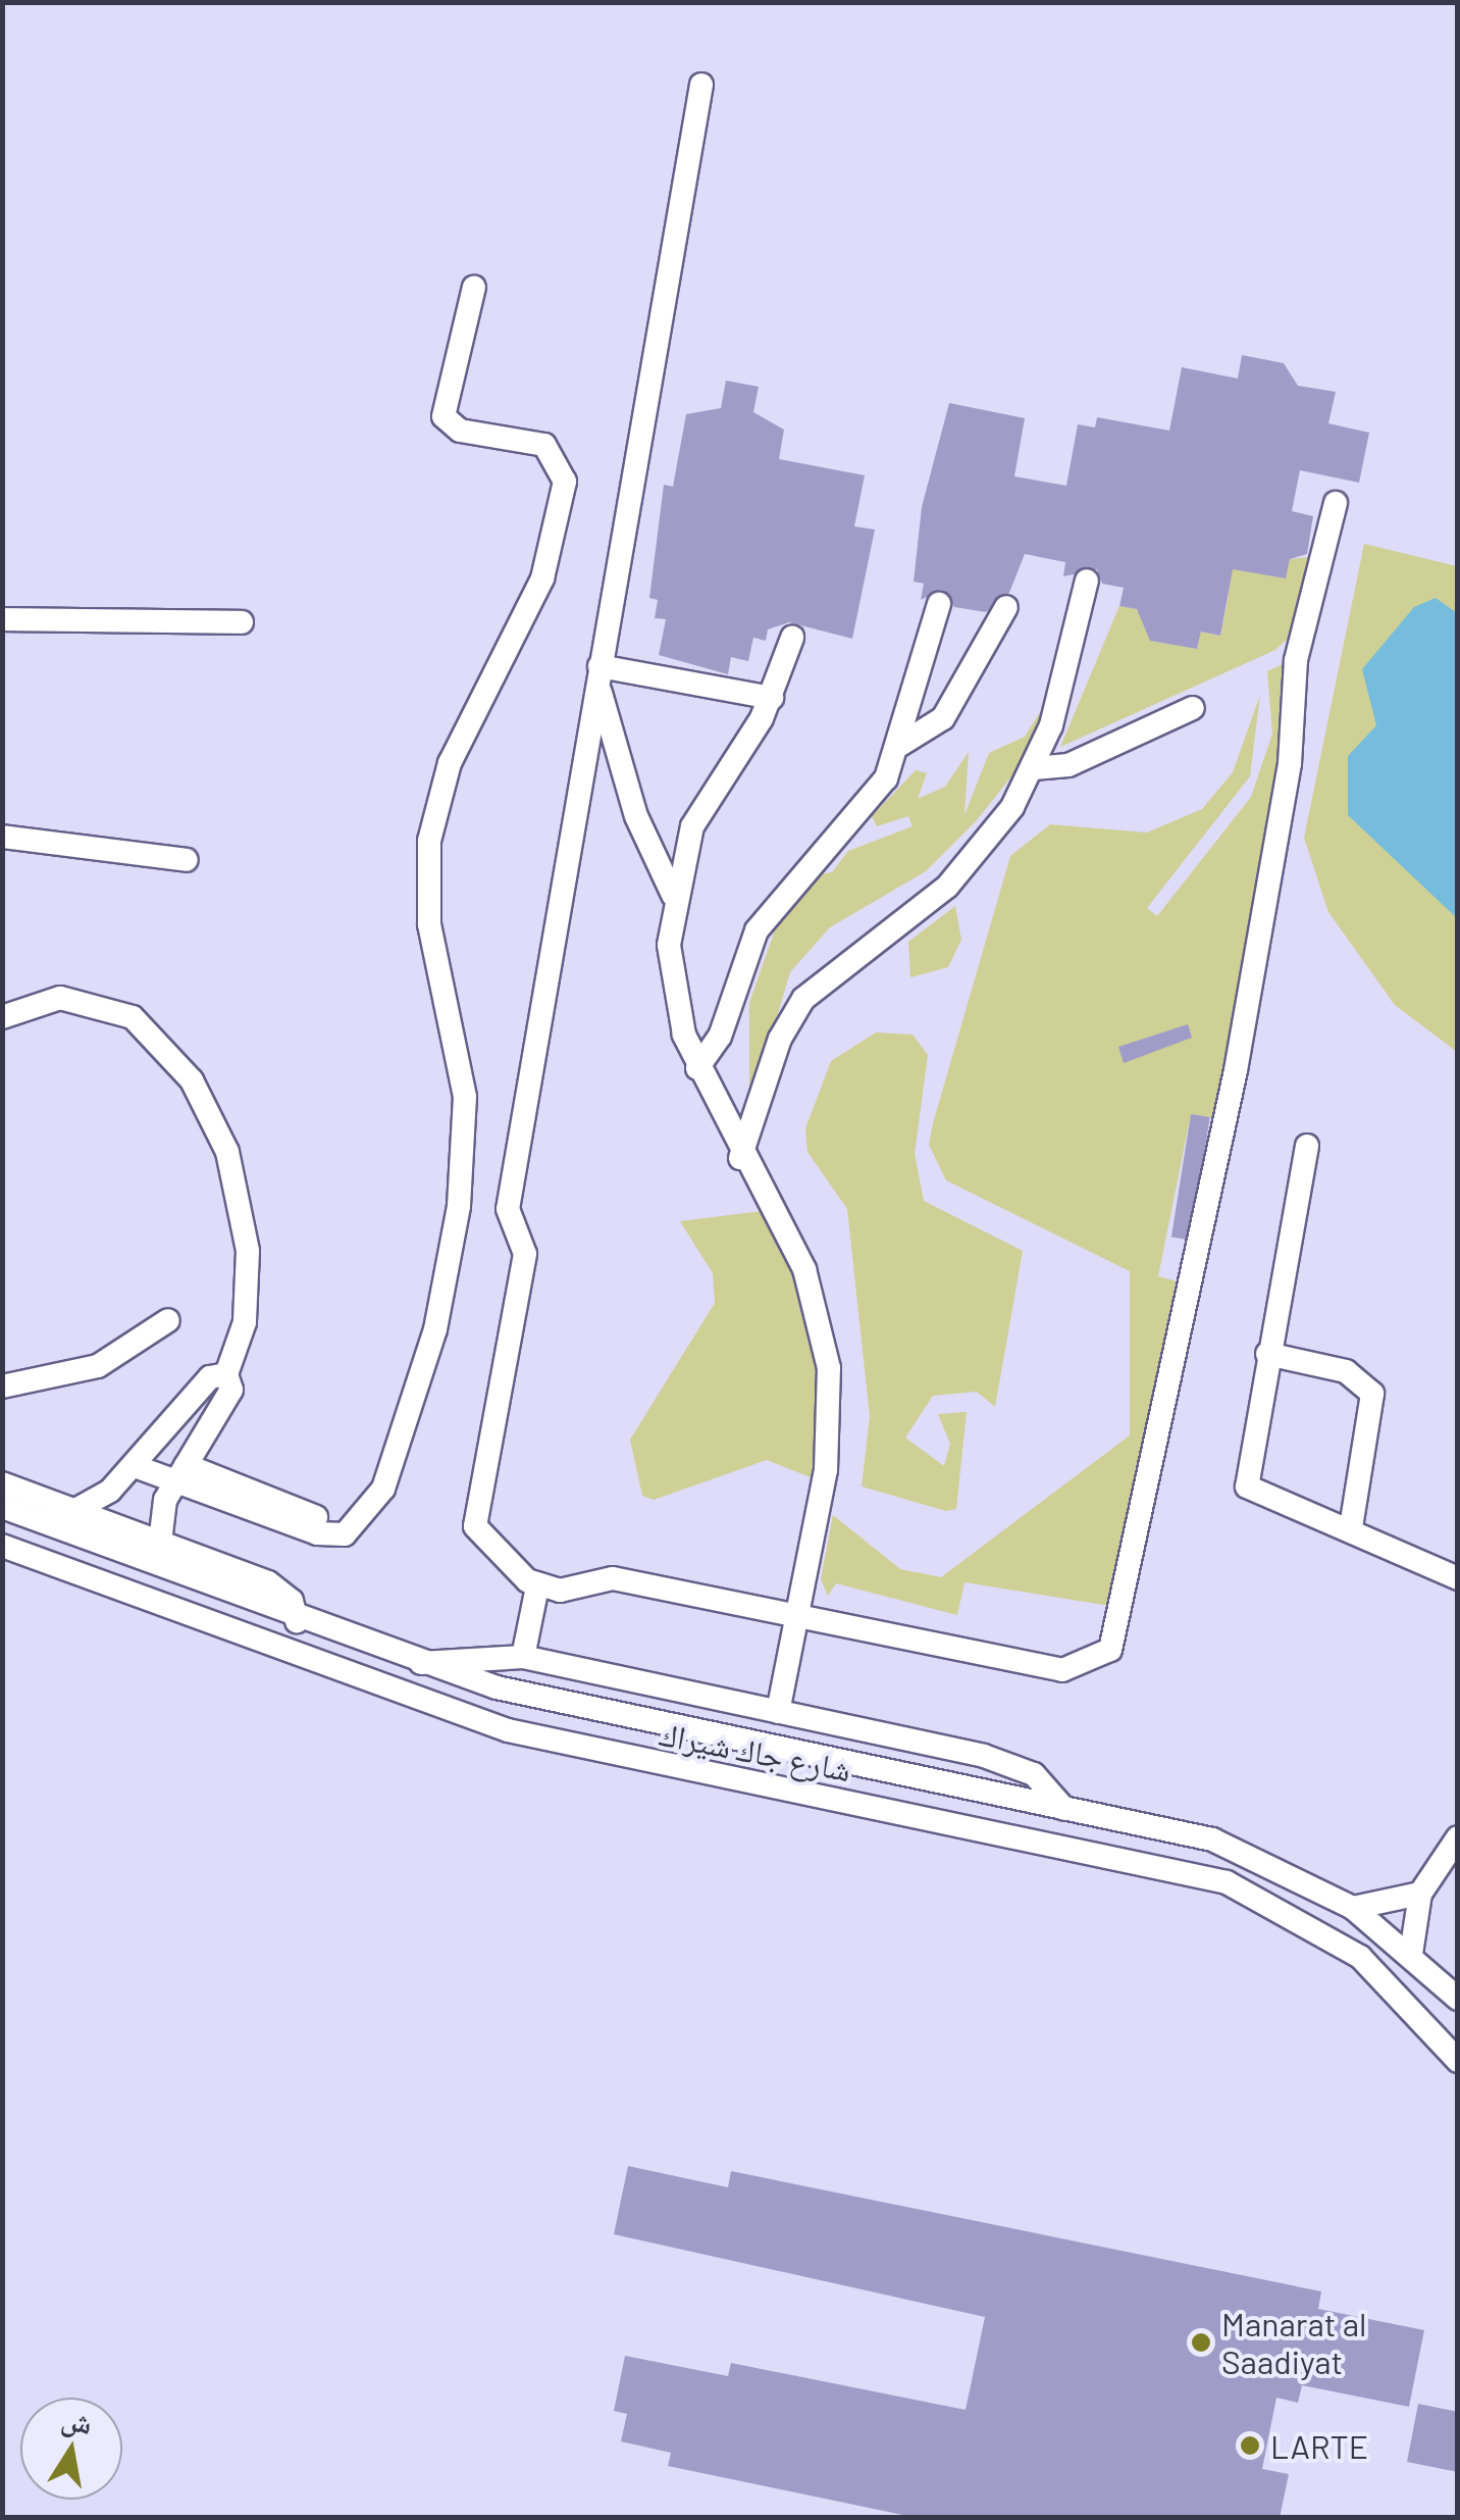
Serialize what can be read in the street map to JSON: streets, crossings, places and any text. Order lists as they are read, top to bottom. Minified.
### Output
{"streets":{"street":["شارع جاك شيراك"]},"places":["Manarat al Saadiyat","LARTE"],"north":"top"}
